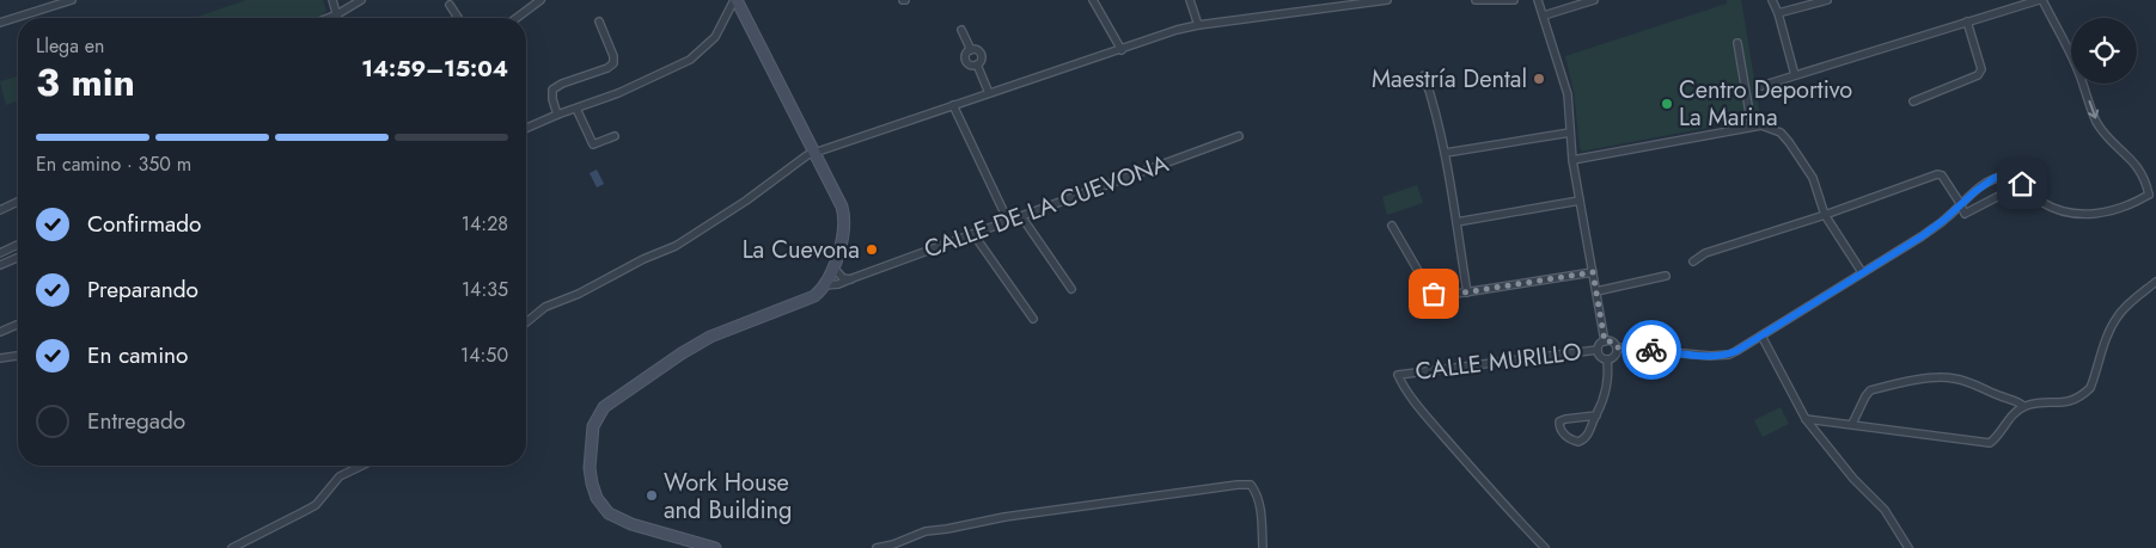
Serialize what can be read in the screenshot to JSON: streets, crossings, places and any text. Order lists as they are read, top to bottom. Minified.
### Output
{"streets":{"street":["CALLE DE LA CUEVONA","CALLE MURILLO"]},"places":["Maestría Dental","Centro Deportivo La Marina","La Cuevona","Work House and Building"],"page":{"heading":["3 min","Llega en","14:59–15:04"],"bar":"En camino · 350 m","list":[["Confirmado","14:28"],["Preparando","14:35"],["En camino","14:50"],"Entregado"]}}
